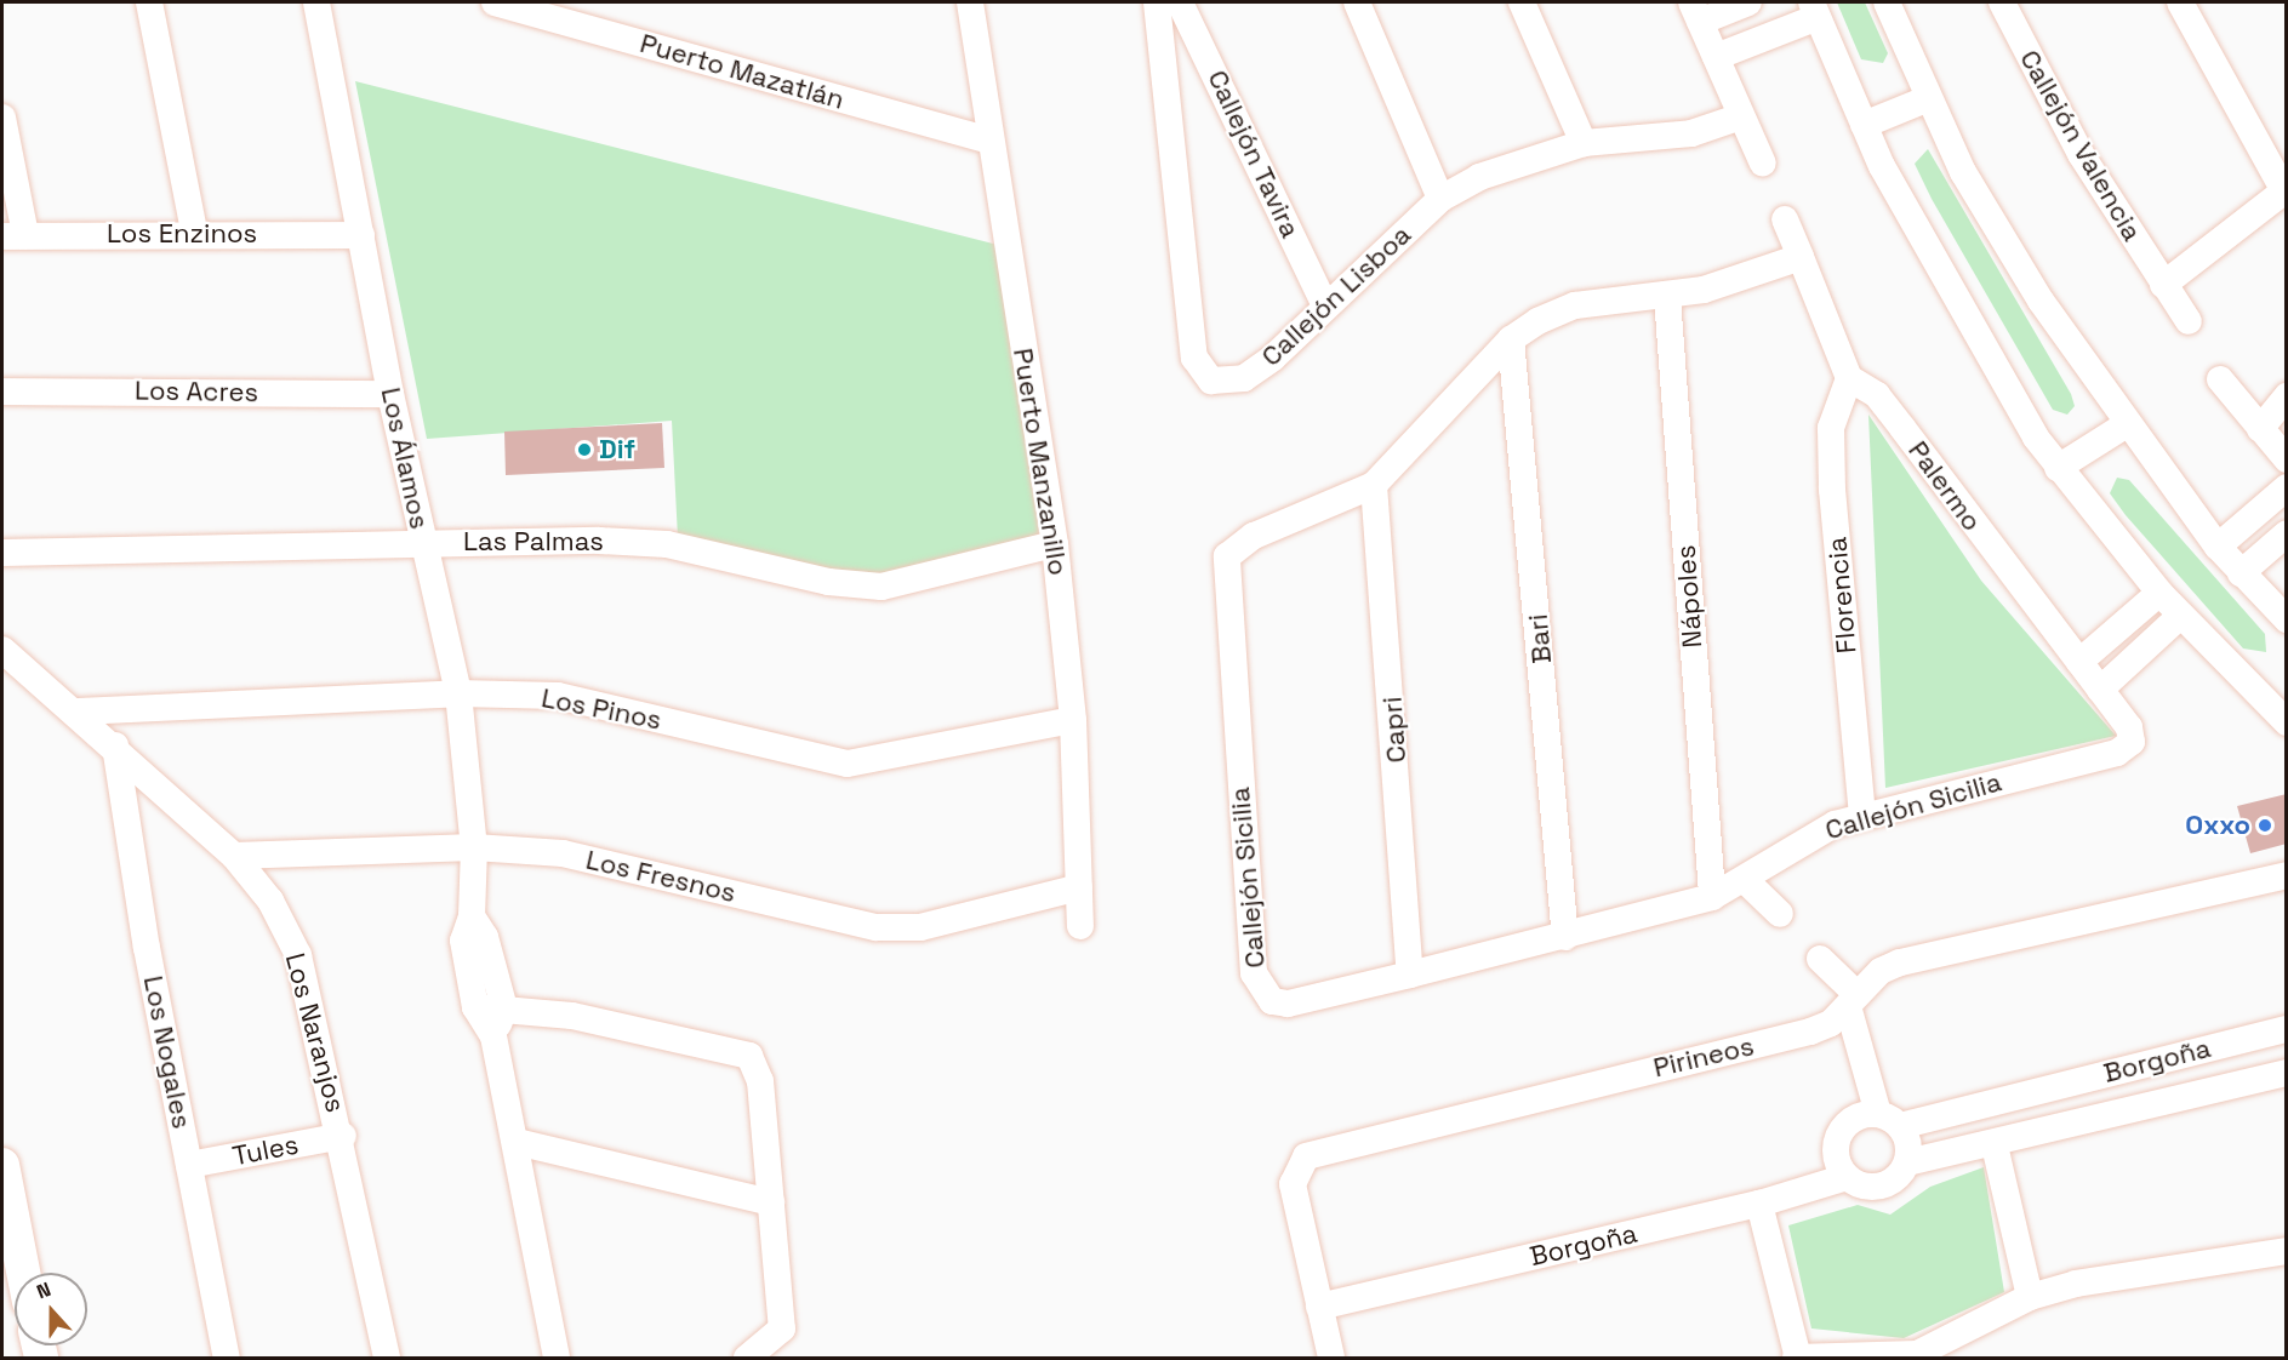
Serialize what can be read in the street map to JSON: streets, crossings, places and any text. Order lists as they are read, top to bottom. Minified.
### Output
{"streets":{"street":["Puerto Mazatlán","Callejón Valencia","Callejón Tavira","Los Enzinos","Callejón Lisboa","Los Acres","Los Álamos","Puerto Manzanillo","Palermo","Las Palmas","Florencia","Nápoles","Bari","Los Pinos","Capri","Callejón Sicilia","Los Fresnos","Los Naranjos","Los Nogales","Pirineos","Borgoña","Tules"]},"crossings":[["Puerto Mazatlán","Puerto Manzanillo"],["Callejón Tavira","Callejón Lisboa"],["Los Enzinos","Los Álamos"],["Los Acres","Los Álamos"],["Los Álamos","Las Palmas"],["Los Álamos","Los Pinos"],["Los Álamos","Los Fresnos"],["Puerto Manzanillo","Las Palmas"],["Puerto Manzanillo","Los Pinos"],["Puerto Manzanillo","Los Fresnos"],["Palermo","Florencia"],["Palermo","Callejón Sicilia"],["Florencia","Callejón Sicilia"],["Nápoles","Callejón Sicilia"],["Bari","Callejón Sicilia"],["Los Pinos","Los Naranjos"],["Capri","Callejón Sicilia"],["Los Fresnos","Los Naranjos"],["Los Naranjos","Los Nogales"],["Los Naranjos","Tules"],["Los Nogales","Tules"],["Pirineos","Borgoña"]],"places":["Dif","Oxxo"],"north":"top"}
